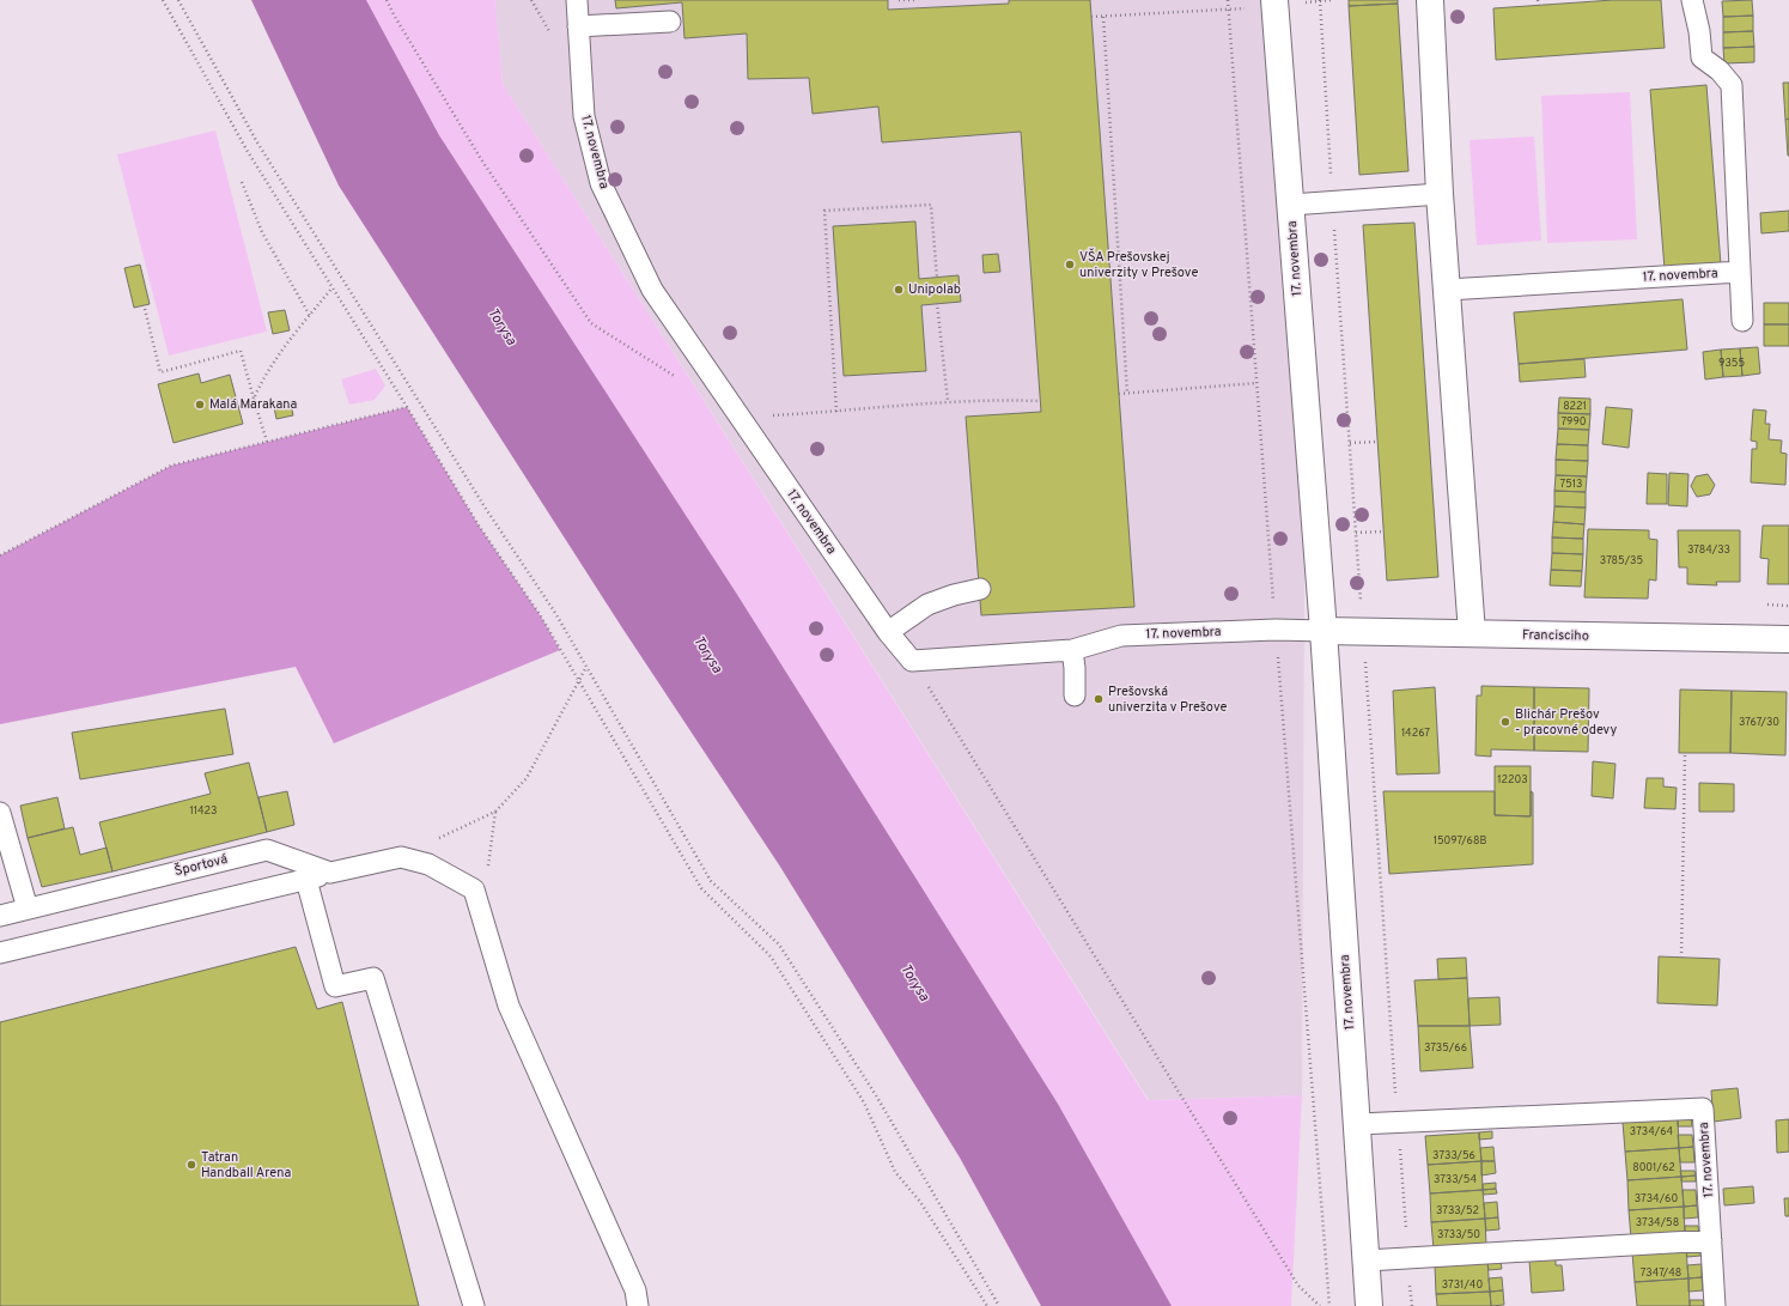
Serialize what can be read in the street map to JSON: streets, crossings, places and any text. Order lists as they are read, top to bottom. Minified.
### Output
{"streets":{"street":["17. novembra","Francisciho"],"lane":["Športová"]},"crossings":[["17. novembra","Francisciho"]],"water":["Torysa"],"places":["VŠA Prešovskej univerzity v Prešove","Unipolab","Malá Marakana","Prešovská univerzita v Prešove","Blichár Prešov - pracovné odevy","Tatran Handball Arena"],"house_numbers":["9355","8221","7990","7513","3784/33","3785/35","3767/30","14267","12203","11423","15097/68B","3735/66","3734/64","3733/56","8001/62","3733/54","3734/60","3733/52","3734/58","3733/50","7347/48","3731/40"]}
